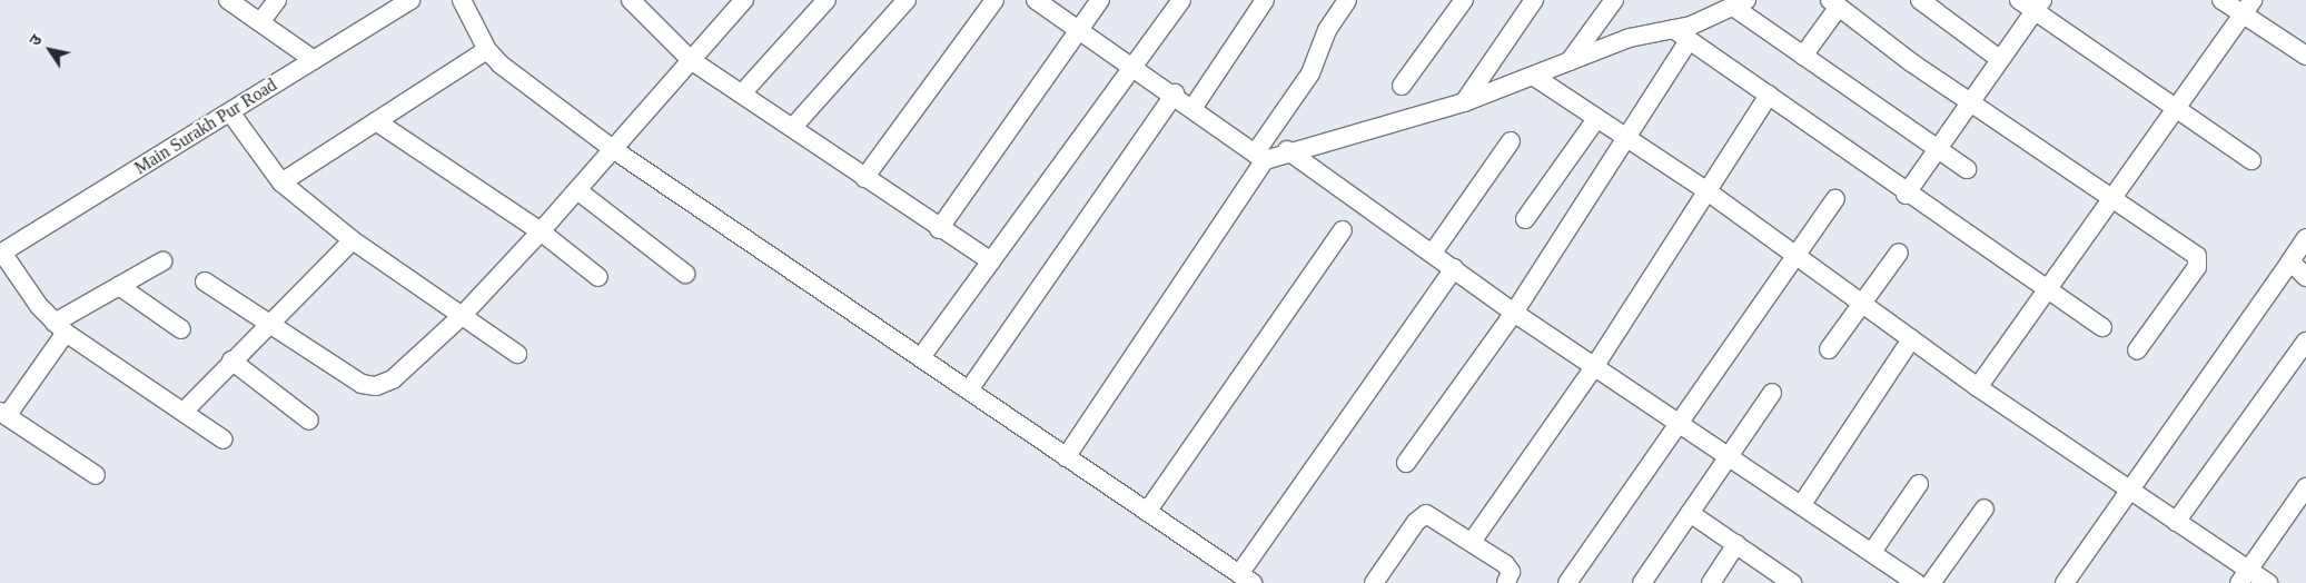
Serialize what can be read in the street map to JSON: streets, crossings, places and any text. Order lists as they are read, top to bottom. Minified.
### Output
{"streets":{"street":["Main Surakh Pur Road"]},"north":"top left"}
